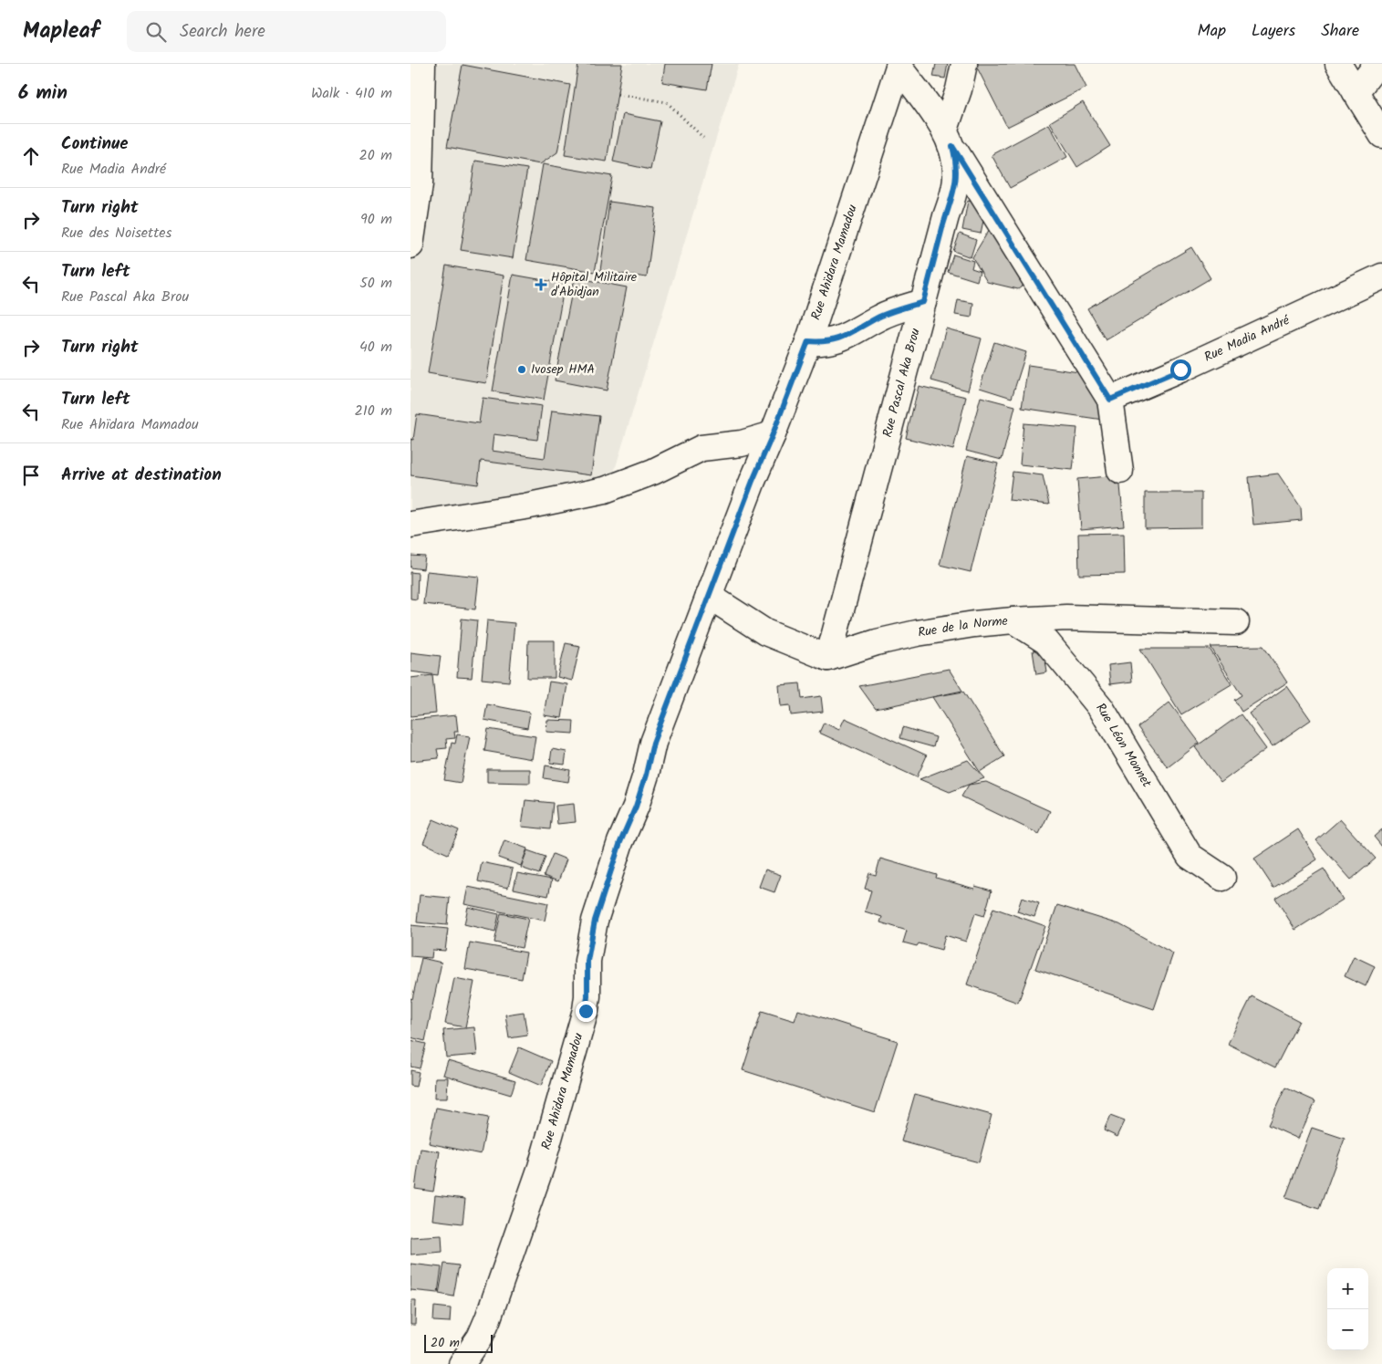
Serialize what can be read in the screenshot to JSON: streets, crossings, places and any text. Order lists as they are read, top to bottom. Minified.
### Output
{"streets":{"street":["Rue Ahïdara Mamadou","Rue Madia André","Rue Pascal Aka Brou","Rue de la Norme","Rue Léon Monnet"]},"crossings":[["Rue Ahïdara Mamadou","Rue Pascal Aka Brou"],["Rue Pascal Aka Brou","Rue de la Norme"],["Rue de la Norme","Rue Léon Monnet"]],"places":{"health":["Hôpital Militaire d'Abidjan"],"other":["Ivosep HMA"]},"scale_bar":"20 m","page":{"header":"Mapleaf","search":"Search here","nav":["Map","Layers","Share"],"heading":["6 min","Walk · 410 m"],"list":[["Continue","Rue Madia André","20 m"],["Turn right","Rue des Noisettes","90 m"],["Turn left","Rue Pascal Aka Brou","50 m"],["Turn right","40 m"],["Turn left","Rue Ahïdara Mamadou","210 m"],"Arrive at destination"],"map_buttons":["+","−"],"scale":"20 m"}}
